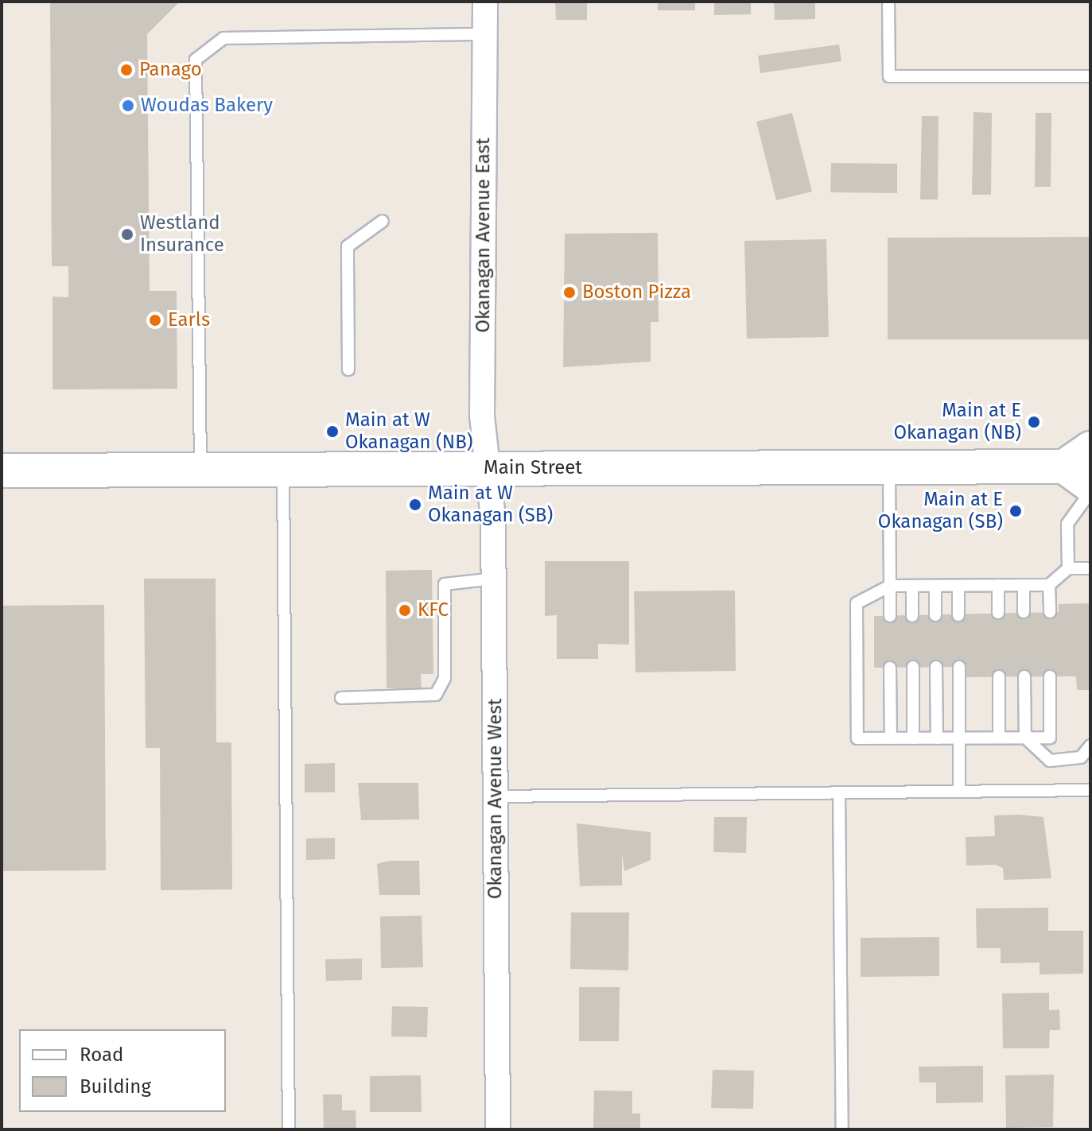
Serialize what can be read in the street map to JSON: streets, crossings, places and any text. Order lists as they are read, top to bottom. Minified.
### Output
{"streets":{"main road":["Main Street"],"street":["Okanagan Avenue East","Okanagan Avenue West"]},"crossings":[["Okanagan Avenue East","Main Street"],["Okanagan Avenue East","Okanagan Avenue West"],["Main Street","Okanagan Avenue West"]],"places":["Panago","Woudas Bakery","Westland Insurance","Boston Pizza","Earls","Main at E Okanagan (NB)","Main at W Okanagan (NB)","Main at W Okanagan (SB)","Main at E Okanagan (SB)","KFC"],"legend":["Road","Building"]}
